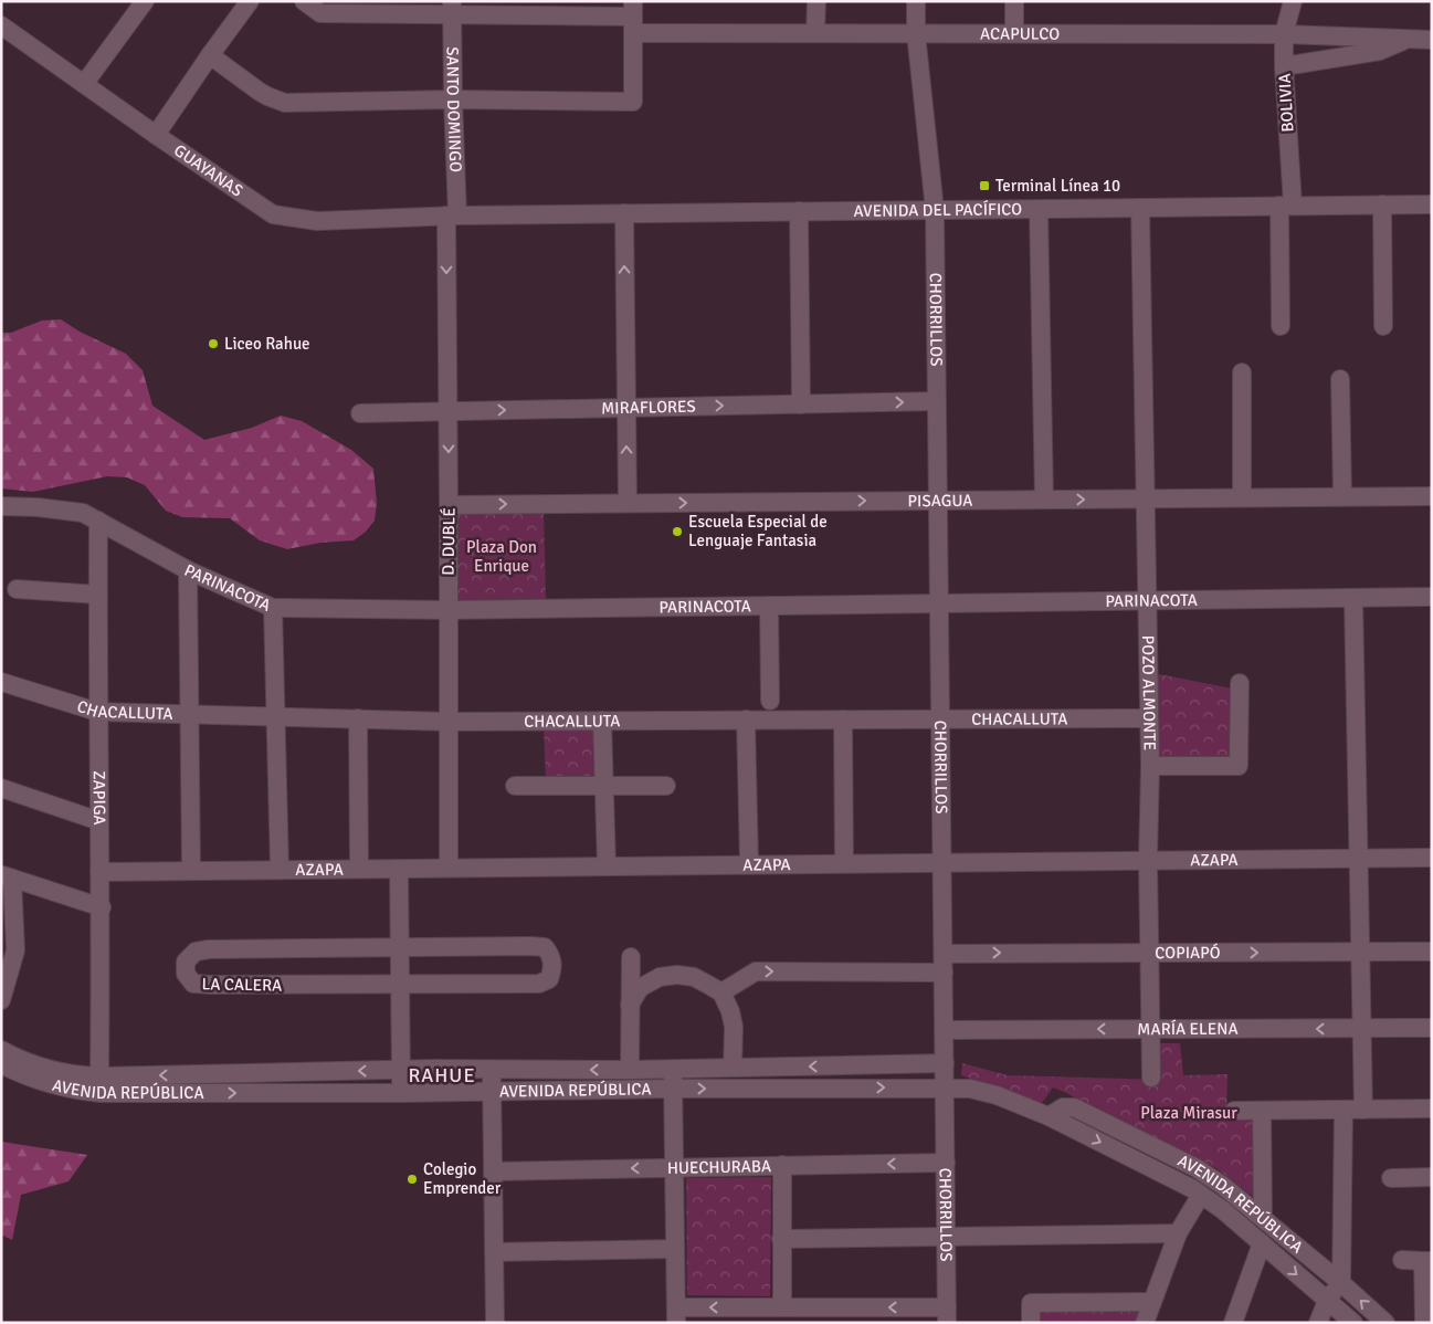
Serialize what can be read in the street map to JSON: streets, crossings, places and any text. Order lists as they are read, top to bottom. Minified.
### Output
{"streets":{"street":["ACAPULCO","BOLIVIA","SANTO DOMINGO","GUAYANAS","AVENIDA DEL PACÍFICO","CHORRILLOS","MIRAFLORES","PISAGUA","D. DUBLÉ","PARINACOTA","POZO ALMONTE","CHACALLUTA","ZAPIGA","AZAPA","COPIAPÓ","LA CALERA","MARÍA ELENA","AVENIDA REPÚBLICA","HUECHURABA"]},"crossings":[["ACAPULCO","BOLIVIA"],["ACAPULCO","SANTO DOMINGO"],["ACAPULCO","CHORRILLOS"],["BOLIVIA","AVENIDA DEL PACÍFICO"],["SANTO DOMINGO","GUAYANAS"],["SANTO DOMINGO","AVENIDA DEL PACÍFICO"],["SANTO DOMINGO","D. DUBLÉ"],["GUAYANAS","AVENIDA DEL PACÍFICO"],["GUAYANAS","D. DUBLÉ"],["AVENIDA DEL PACÍFICO","CHORRILLOS"],["AVENIDA DEL PACÍFICO","D. DUBLÉ"],["AVENIDA DEL PACÍFICO","POZO ALMONTE"],["CHORRILLOS","MIRAFLORES"],["CHORRILLOS","PISAGUA"],["CHORRILLOS","PARINACOTA"],["CHORRILLOS","CHACALLUTA"],["CHORRILLOS","AZAPA"],["CHORRILLOS","COPIAPÓ"],["CHORRILLOS","MARÍA ELENA"],["CHORRILLOS","AVENIDA REPÚBLICA"],["CHORRILLOS","HUECHURABA"],["MIRAFLORES","D. DUBLÉ"],["PISAGUA","D. DUBLÉ"],["PISAGUA","POZO ALMONTE"],["D. DUBLÉ","PARINACOTA"],["D. DUBLÉ","CHACALLUTA"],["D. DUBLÉ","AZAPA"],["PARINACOTA","POZO ALMONTE"],["PARINACOTA","ZAPIGA"],["POZO ALMONTE","CHACALLUTA"],["POZO ALMONTE","AZAPA"],["POZO ALMONTE","COPIAPÓ"],["POZO ALMONTE","MARÍA ELENA"],["CHACALLUTA","ZAPIGA"],["ZAPIGA","AZAPA"],["ZAPIGA","AVENIDA REPÚBLICA"]],"one_way":["MIRAFLORES","PISAGUA","D. DUBLÉ"],"districts":["RAHUE"],"parks":["Plaza Don Enrique","Plaza Mirasur"],"places":{"transit":["Terminal Línea 10"],"other":["Liceo Rahue","Escuela Especial de Lenguaje Fantasia","Colegio Emprender"]}}
